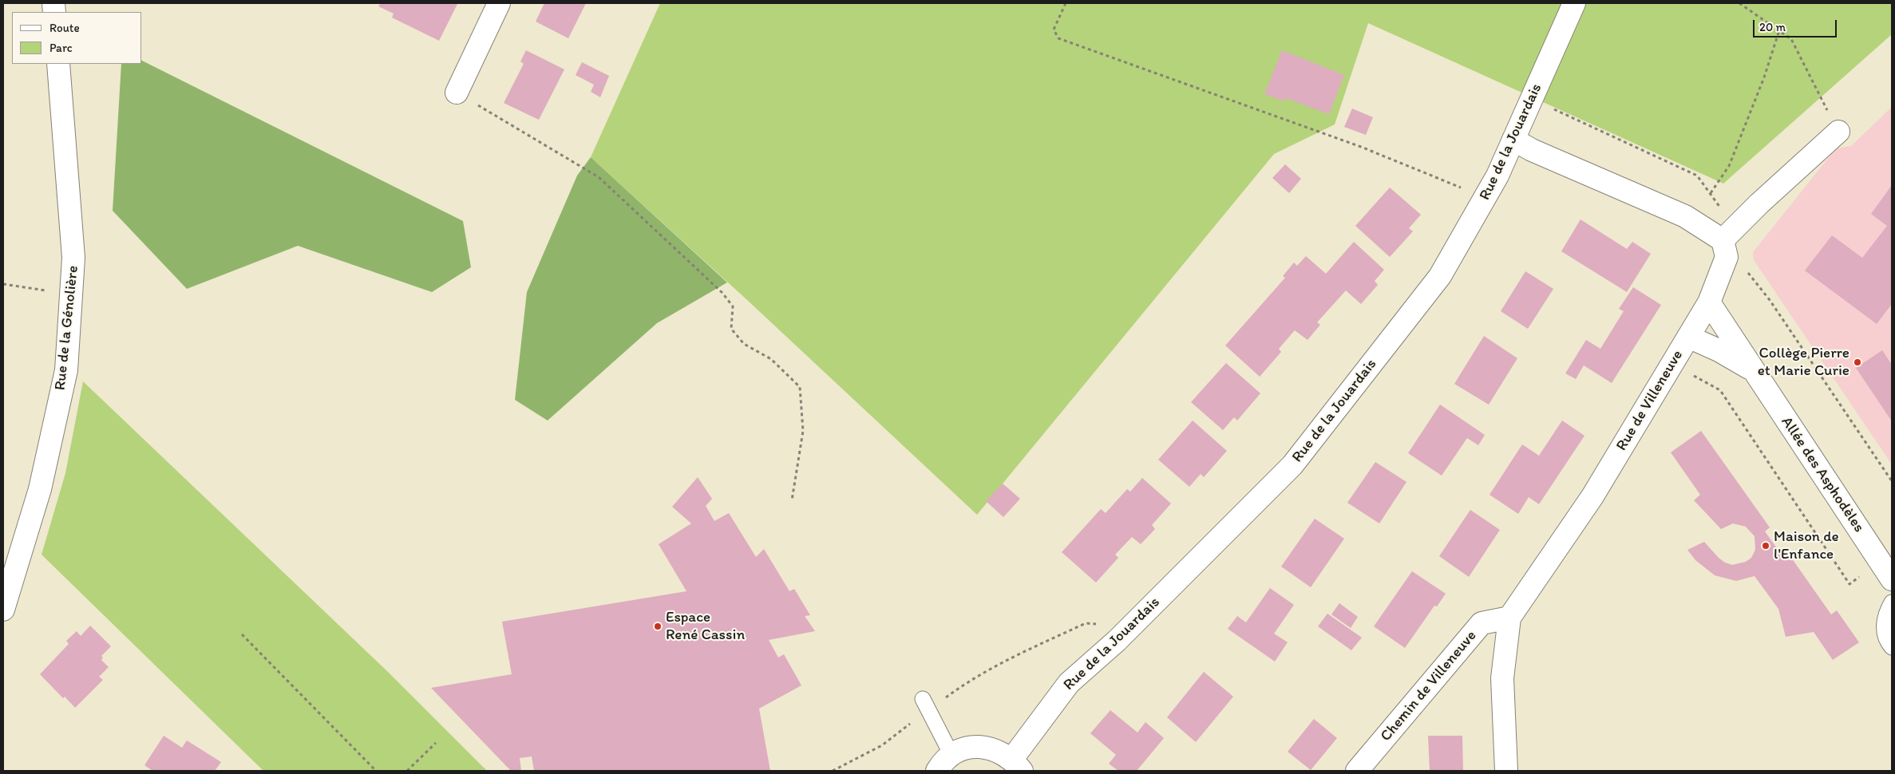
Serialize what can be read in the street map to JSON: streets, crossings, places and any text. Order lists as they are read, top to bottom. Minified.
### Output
{"streets":{"street":["Rue de la Jouardais","Rue de la Génolière","Rue de Villeneuve","Allée des Asphodèles","Chemin de Villeneuve"]},"crossings":[["Rue de Villeneuve","Allée des Asphodèles"],["Rue de Villeneuve","Chemin de Villeneuve"]],"places":["Collège Pierre et Marie Curie","Maison de l'Enfance","Espace René Cassin"],"legend":["Route","Parc"],"scale_bar":"20 m"}
